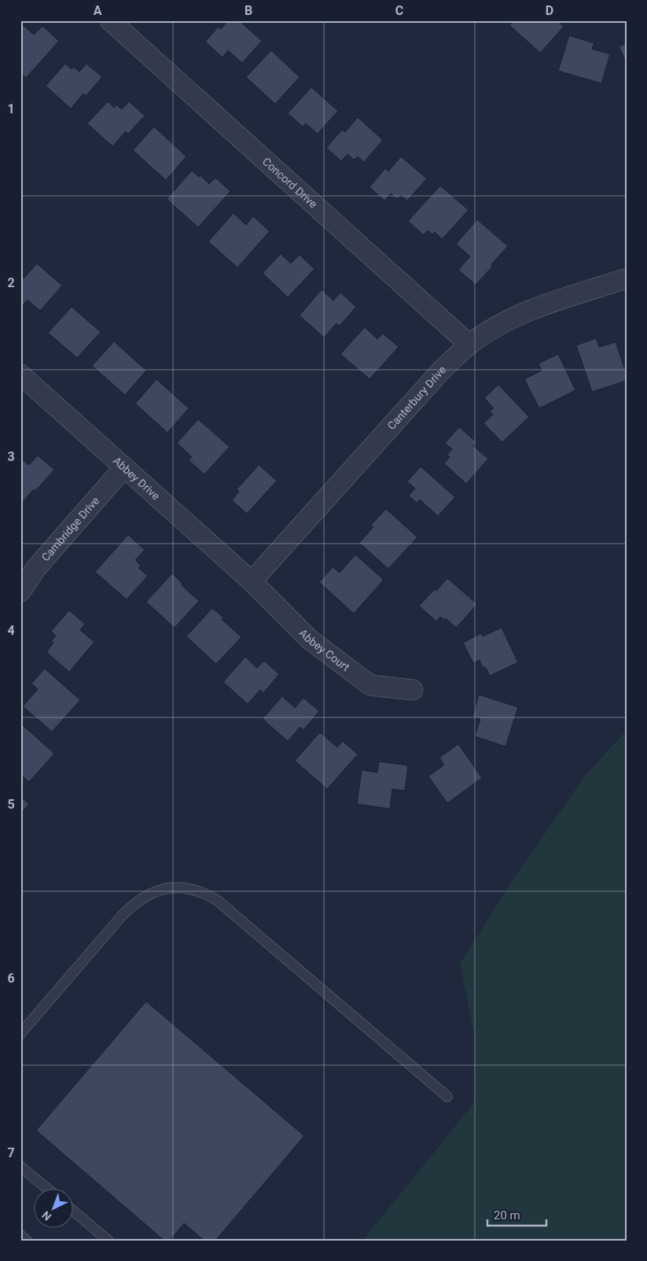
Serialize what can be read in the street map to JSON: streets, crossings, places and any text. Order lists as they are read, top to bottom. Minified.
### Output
{"streets":{"street":["Concord Drive","Canterbury Drive","Abbey Drive","Cambridge Drive","Abbey Court"]},"crossings":[["Concord Drive","Canterbury Drive"],["Canterbury Drive","Abbey Drive"],["Canterbury Drive","Abbey Court"],["Abbey Drive","Cambridge Drive"],["Abbey Drive","Abbey Court"]],"scale_bar":"20 m","north":"bottom left","grid":{"columns":["A","B","C","D"],"rows":["1","2","3","4","5","6","7"]}}
